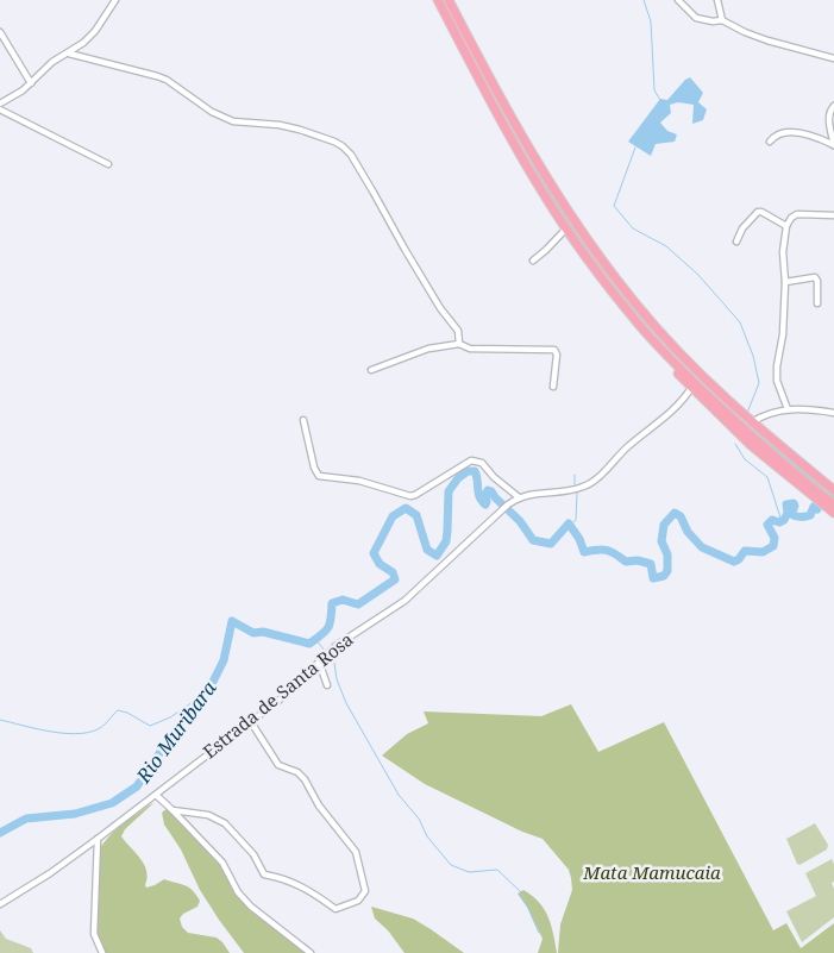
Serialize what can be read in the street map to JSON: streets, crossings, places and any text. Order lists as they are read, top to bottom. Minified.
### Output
{"streets":{"street":["Estrada de Santa Rosa"]},"water":["Rio Muribara"],"parks":["Mata Mamucaia"]}
